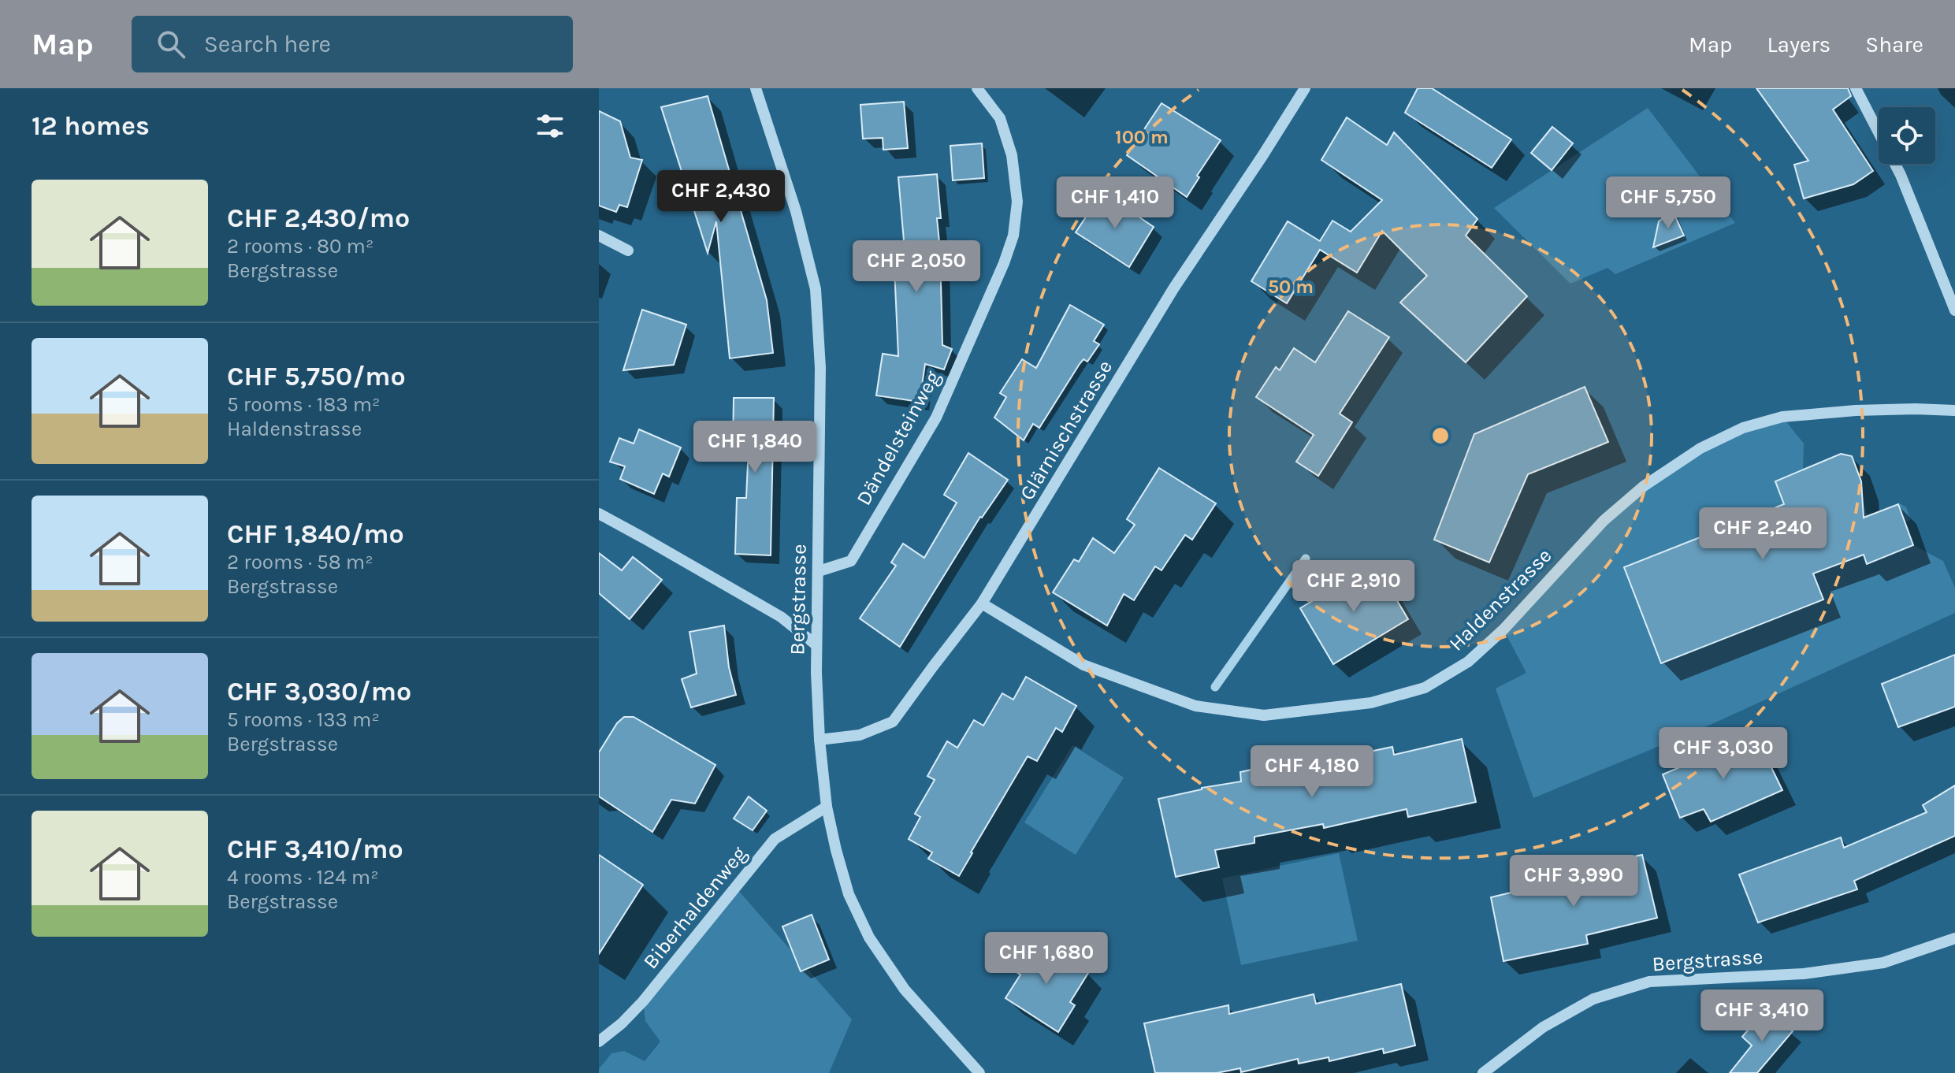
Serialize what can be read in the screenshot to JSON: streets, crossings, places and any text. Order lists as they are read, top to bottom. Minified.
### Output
{"streets":{"street":["Glärnischstrasse","Dändelsteinweg","Bergstrasse","Haldenstrasse","Biberhaldenweg"]},"crossings":[["Glärnischstrasse","Bergstrasse"],["Glärnischstrasse","Haldenstrasse"],["Dändelsteinweg","Bergstrasse"],["Bergstrasse","Biberhaldenweg"]],"page":{"header":"Map","search":"Search here","nav":["Map","Layers","Share"],"heading":"12 homes","list":[{"name":"CHF 2,430/mo","note":"2 rooms · 80 m² · Bergstrasse"},{"name":"CHF 5,750/mo","note":"5 rooms · 183 m² · Haldenstrasse"},{"name":"CHF 1,840/mo","note":"2 rooms · 58 m² · Bergstrasse"},{"name":"CHF 3,030/mo","note":"5 rooms · 133 m² · Bergstrasse"},{"name":"CHF 3,410/mo","note":"4 rooms · 124 m² · Bergstrasse"}],"price":["CHF 2,430","CHF 1,410","CHF 5,750","CHF 2,050","CHF 1,840","CHF 2,240","CHF 2,910","CHF 3,030","CHF 4,180","CHF 3,990","CHF 1,680","CHF 3,410"]},"rings":["100 m","50 m"]}
